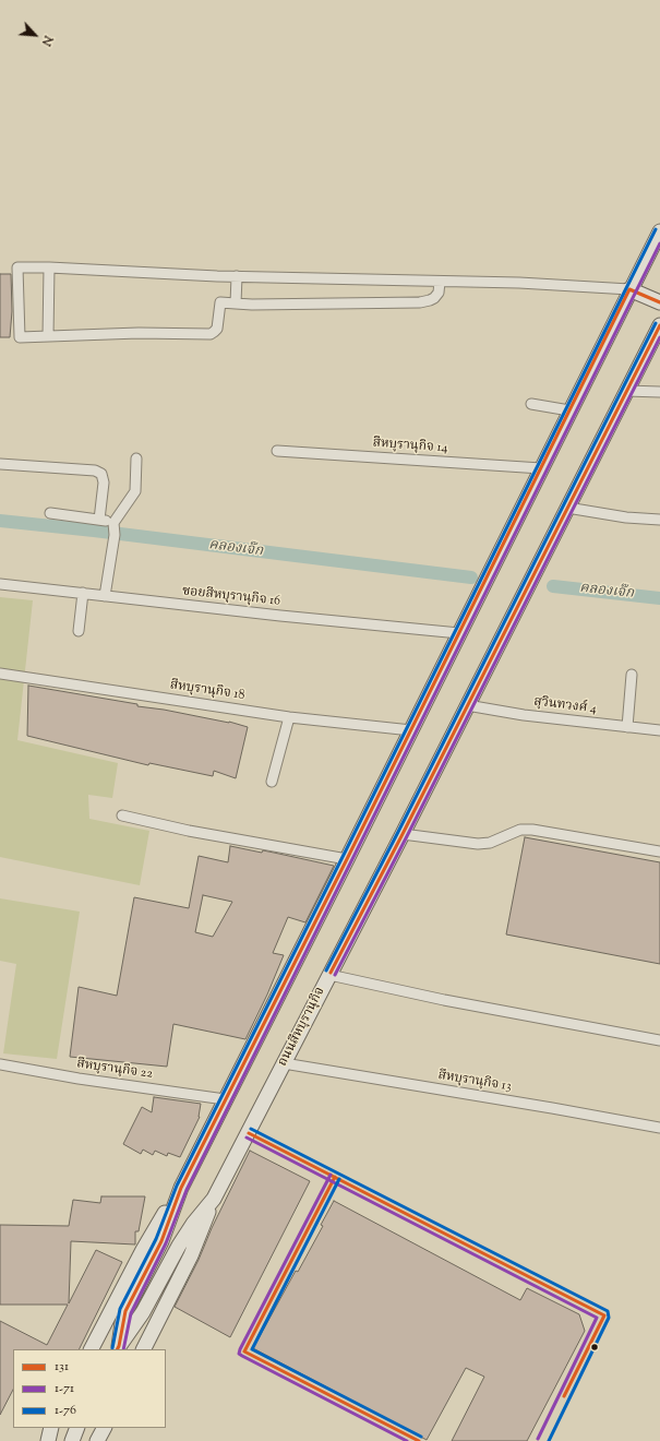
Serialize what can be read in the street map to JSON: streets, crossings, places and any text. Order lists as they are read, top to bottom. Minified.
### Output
{"streets":{"main road":["ถนนสีหบุรานุกิจ"],"street":["สีหบุรานุกิจ 14","ซอยสีหบุรานุกิจ 16","สีหบุรานุกิจ 18","สุวินทวงศ์ 4","สีหบุรานุกิจ 22","สีหบุรานุกิจ 13"]},"crossings":[["สีหบุรานุกิจ 14","ถนนสีหบุรานุกิจ"],["ซอยสีหบุรานุกิจ 16","ถนนสีหบุรานุกิจ"],["สีหบุรานุกิจ 18","ถนนสีหบุรานุกิจ"],["สุวินทวงศ์ 4","ถนนสีหบุรานุกิจ"],["ถนนสีหบุรานุกิจ","สีหบุรานุกิจ 22"],["ถนนสีหบุรานุกิจ","สีหบุรานุกิจ 13"]],"water":["คลองเจ๊ก"],"lines":["transit line 1-76","transit line 1-71","transit line 131"],"legend":["131","1-71","1-76"],"north":"bottom right"}
